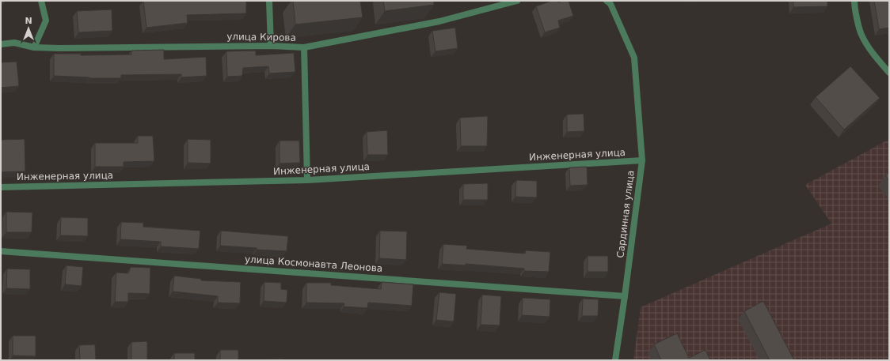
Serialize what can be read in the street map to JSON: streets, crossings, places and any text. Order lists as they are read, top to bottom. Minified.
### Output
{"streets":{"street":["улица Кирова","Инженерная улица","Сардинная улица","улица Космонавта Леонова"]},"crossings":[["Инженерная улица","Сардинная улица"],["Сардинная улица","улица Космонавта Леонова"]],"north":"top"}
